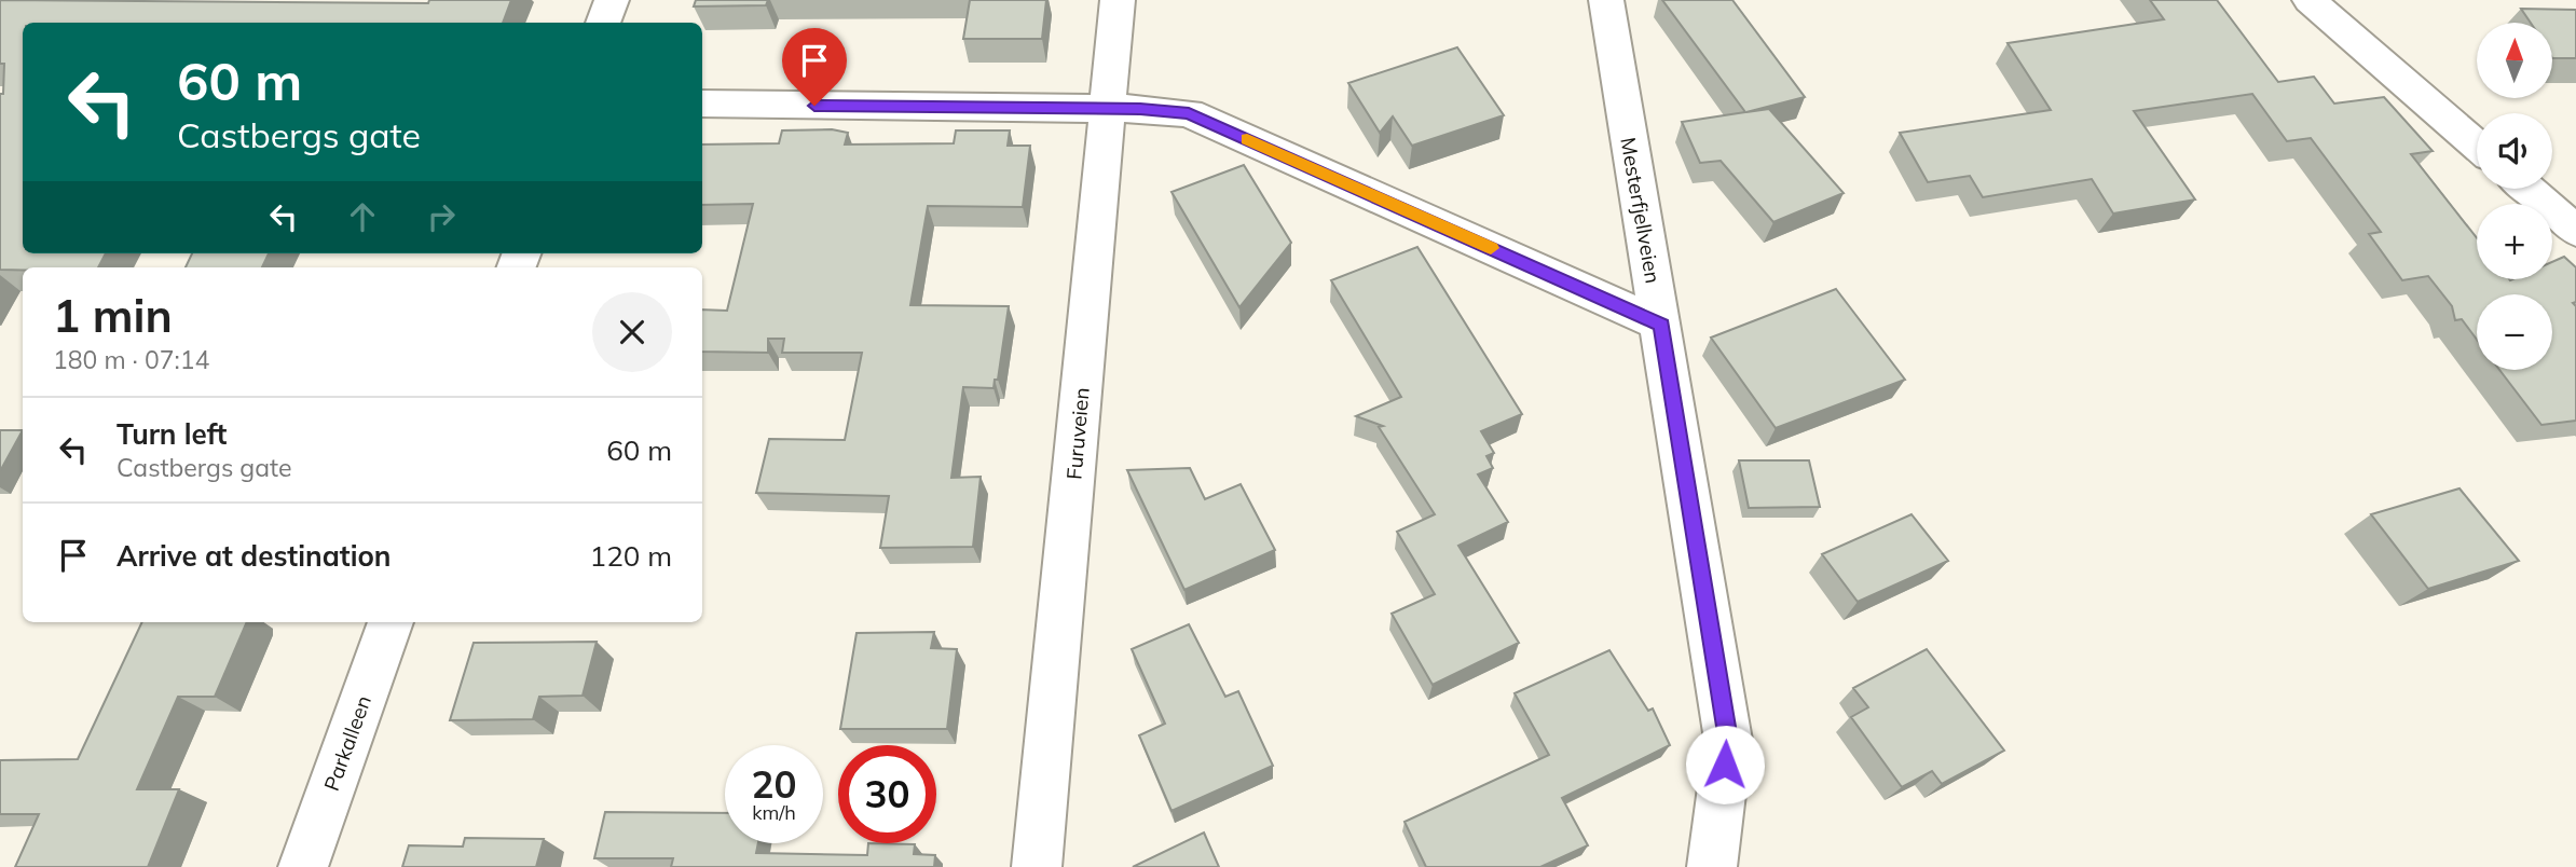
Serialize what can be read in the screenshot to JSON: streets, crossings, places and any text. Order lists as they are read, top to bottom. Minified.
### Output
{"streets":{"street":["Mesterfjellveien","Furuveien","Parkalleen"]},"north":"top","page":{"map_buttons":["+","−"],"turn":["60 m","Castbergs gate"],"heading":["1 min","180 m · 07:14"],"list":[{"name":"Turn left","note":"Castbergs gate","value":"60 m"},{"name":"Arrive at destination","value":"120 m"}],"speed":"20 km/h","limit":"30"}}
